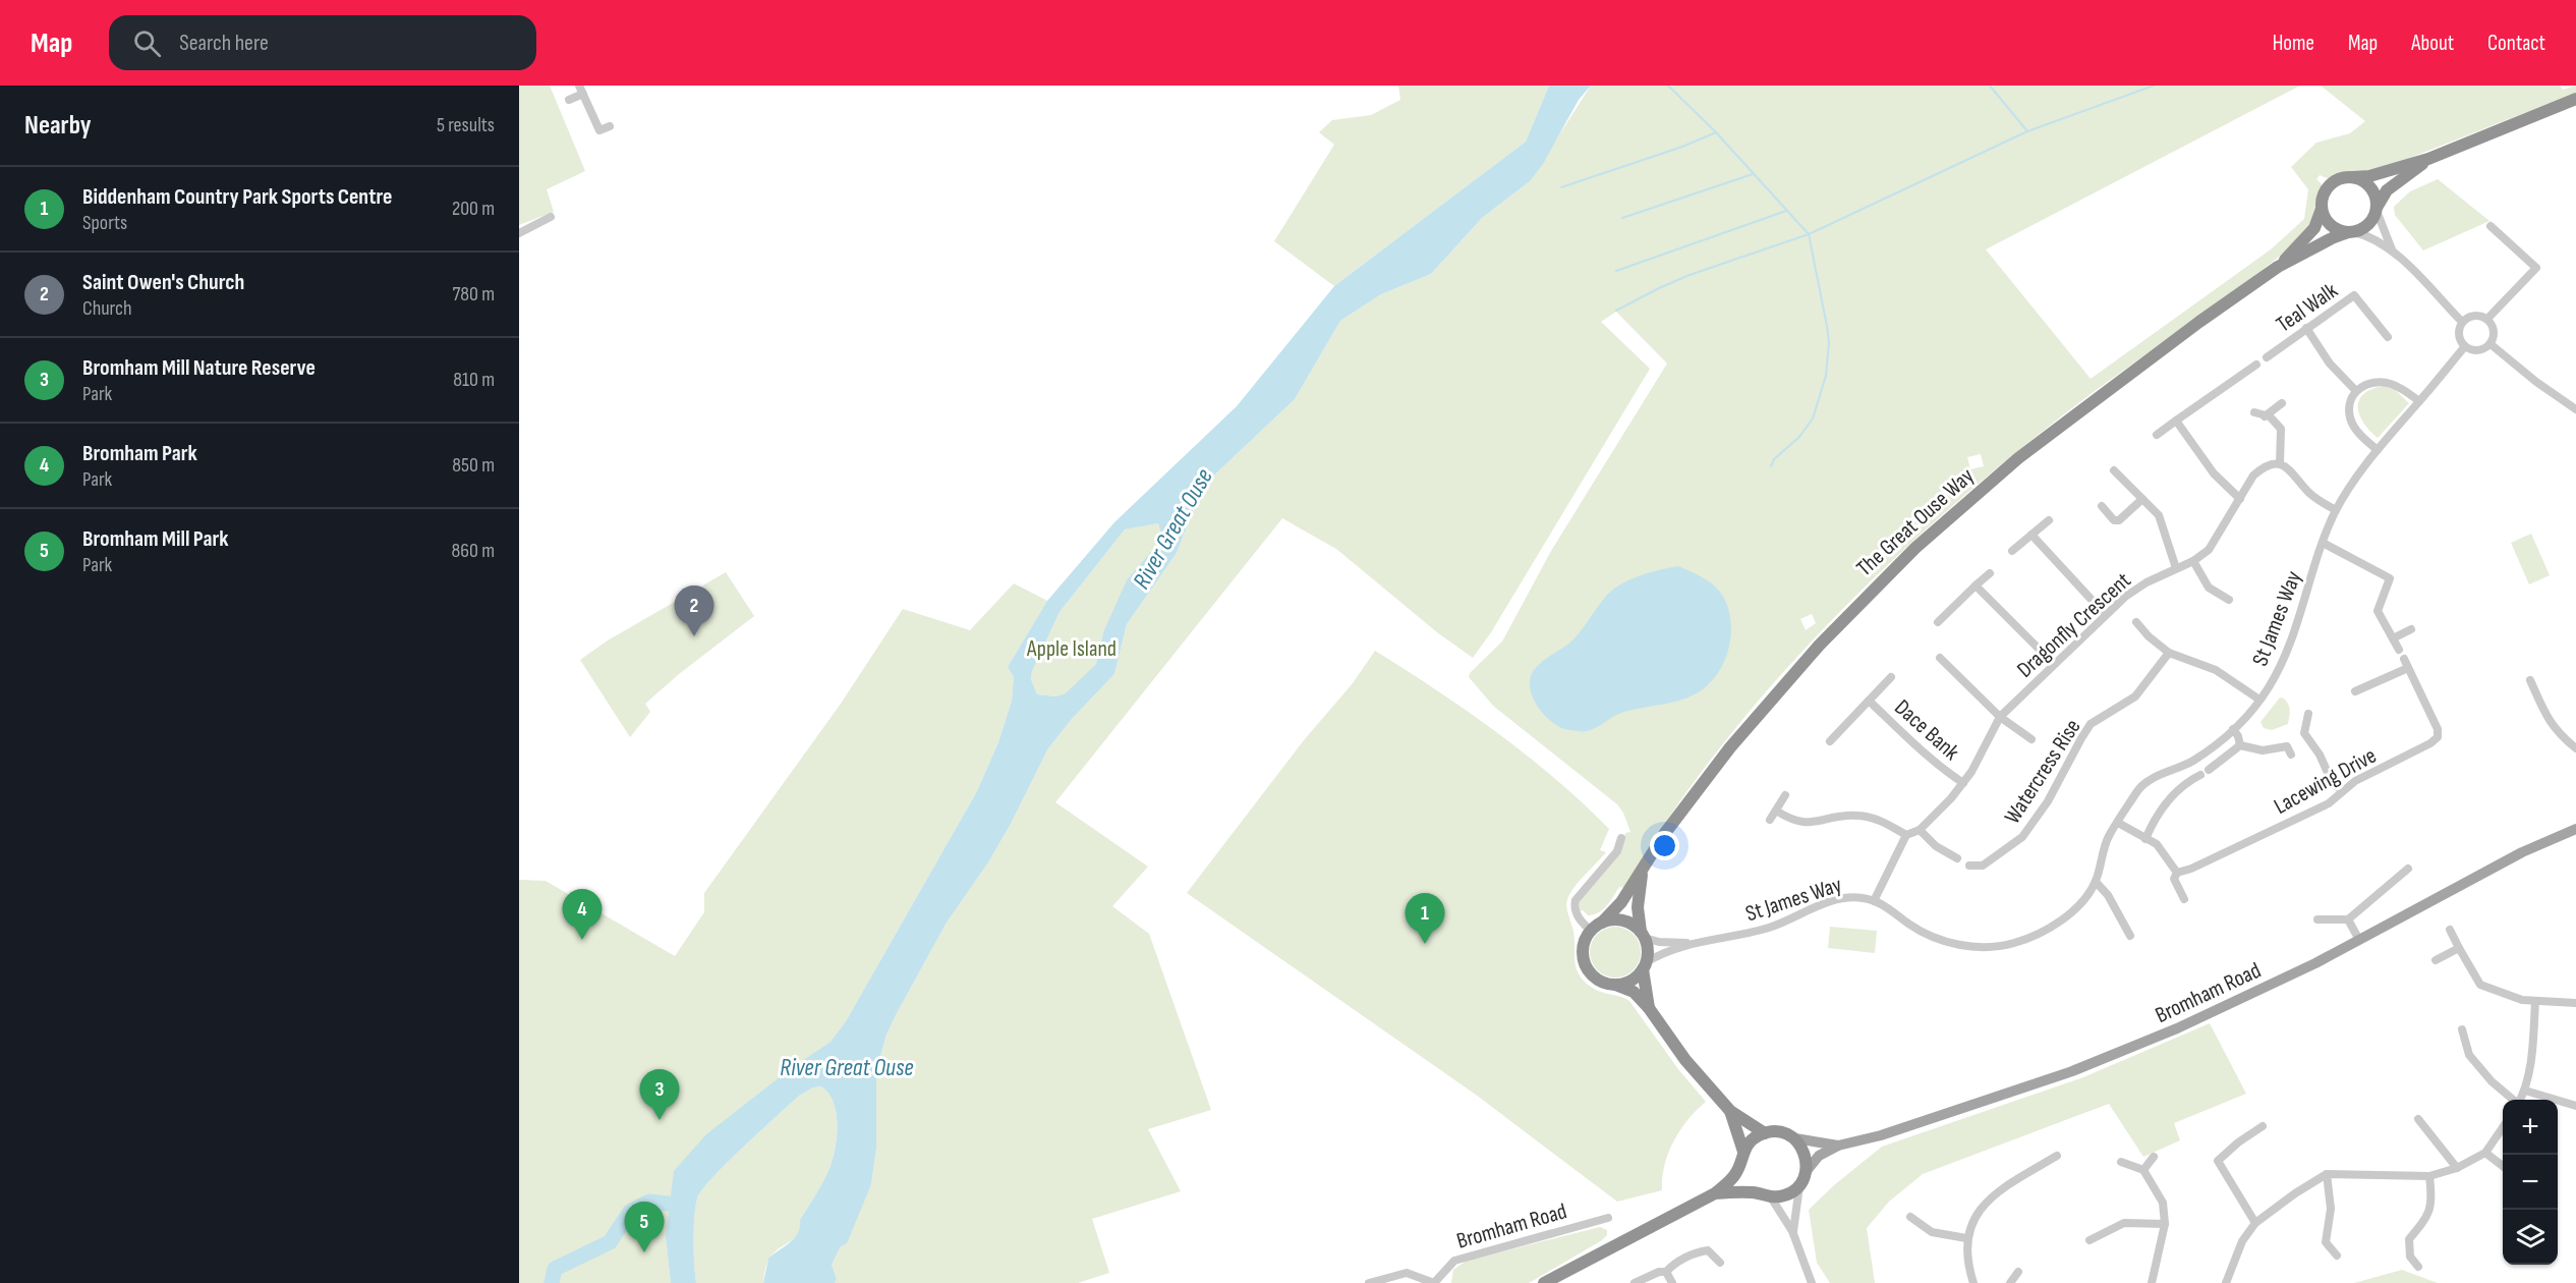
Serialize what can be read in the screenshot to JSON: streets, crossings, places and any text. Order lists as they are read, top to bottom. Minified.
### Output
{"streets":{"highway":["The Great Ouse Way"],"main road":["Bromham Road"],"street":["Teal Walk","St James Way","Dragonfly Crescent","Dace Bank","Watercress Rise","Lacewing Drive"]},"crossings":[["Dragonfly Crescent","Dace Bank"]],"water":["River Great Ouse"],"parks":["Apple Island"],"page":{"header":"Map","search":"Search here","nav":["Home","Map","About","Contact"],"heading":["Nearby","5 results"],"list":[{"mark":"1","name":"Biddenham Country Park Sports Centre","note":"Sports","value":"200 m"},{"mark":"2","name":"Saint Owen's Church","note":"Church","value":"780 m"},{"mark":"3","name":"Bromham Mill Nature Reserve","note":"Park","value":"810 m"},{"mark":"4","name":"Bromham Park","note":"Park","value":"850 m"},{"mark":"5","name":"Bromham Mill Park","note":"Park","value":"860 m"}],"pins":["2","4","1","3","5"],"map_buttons":["+","−"]}}
